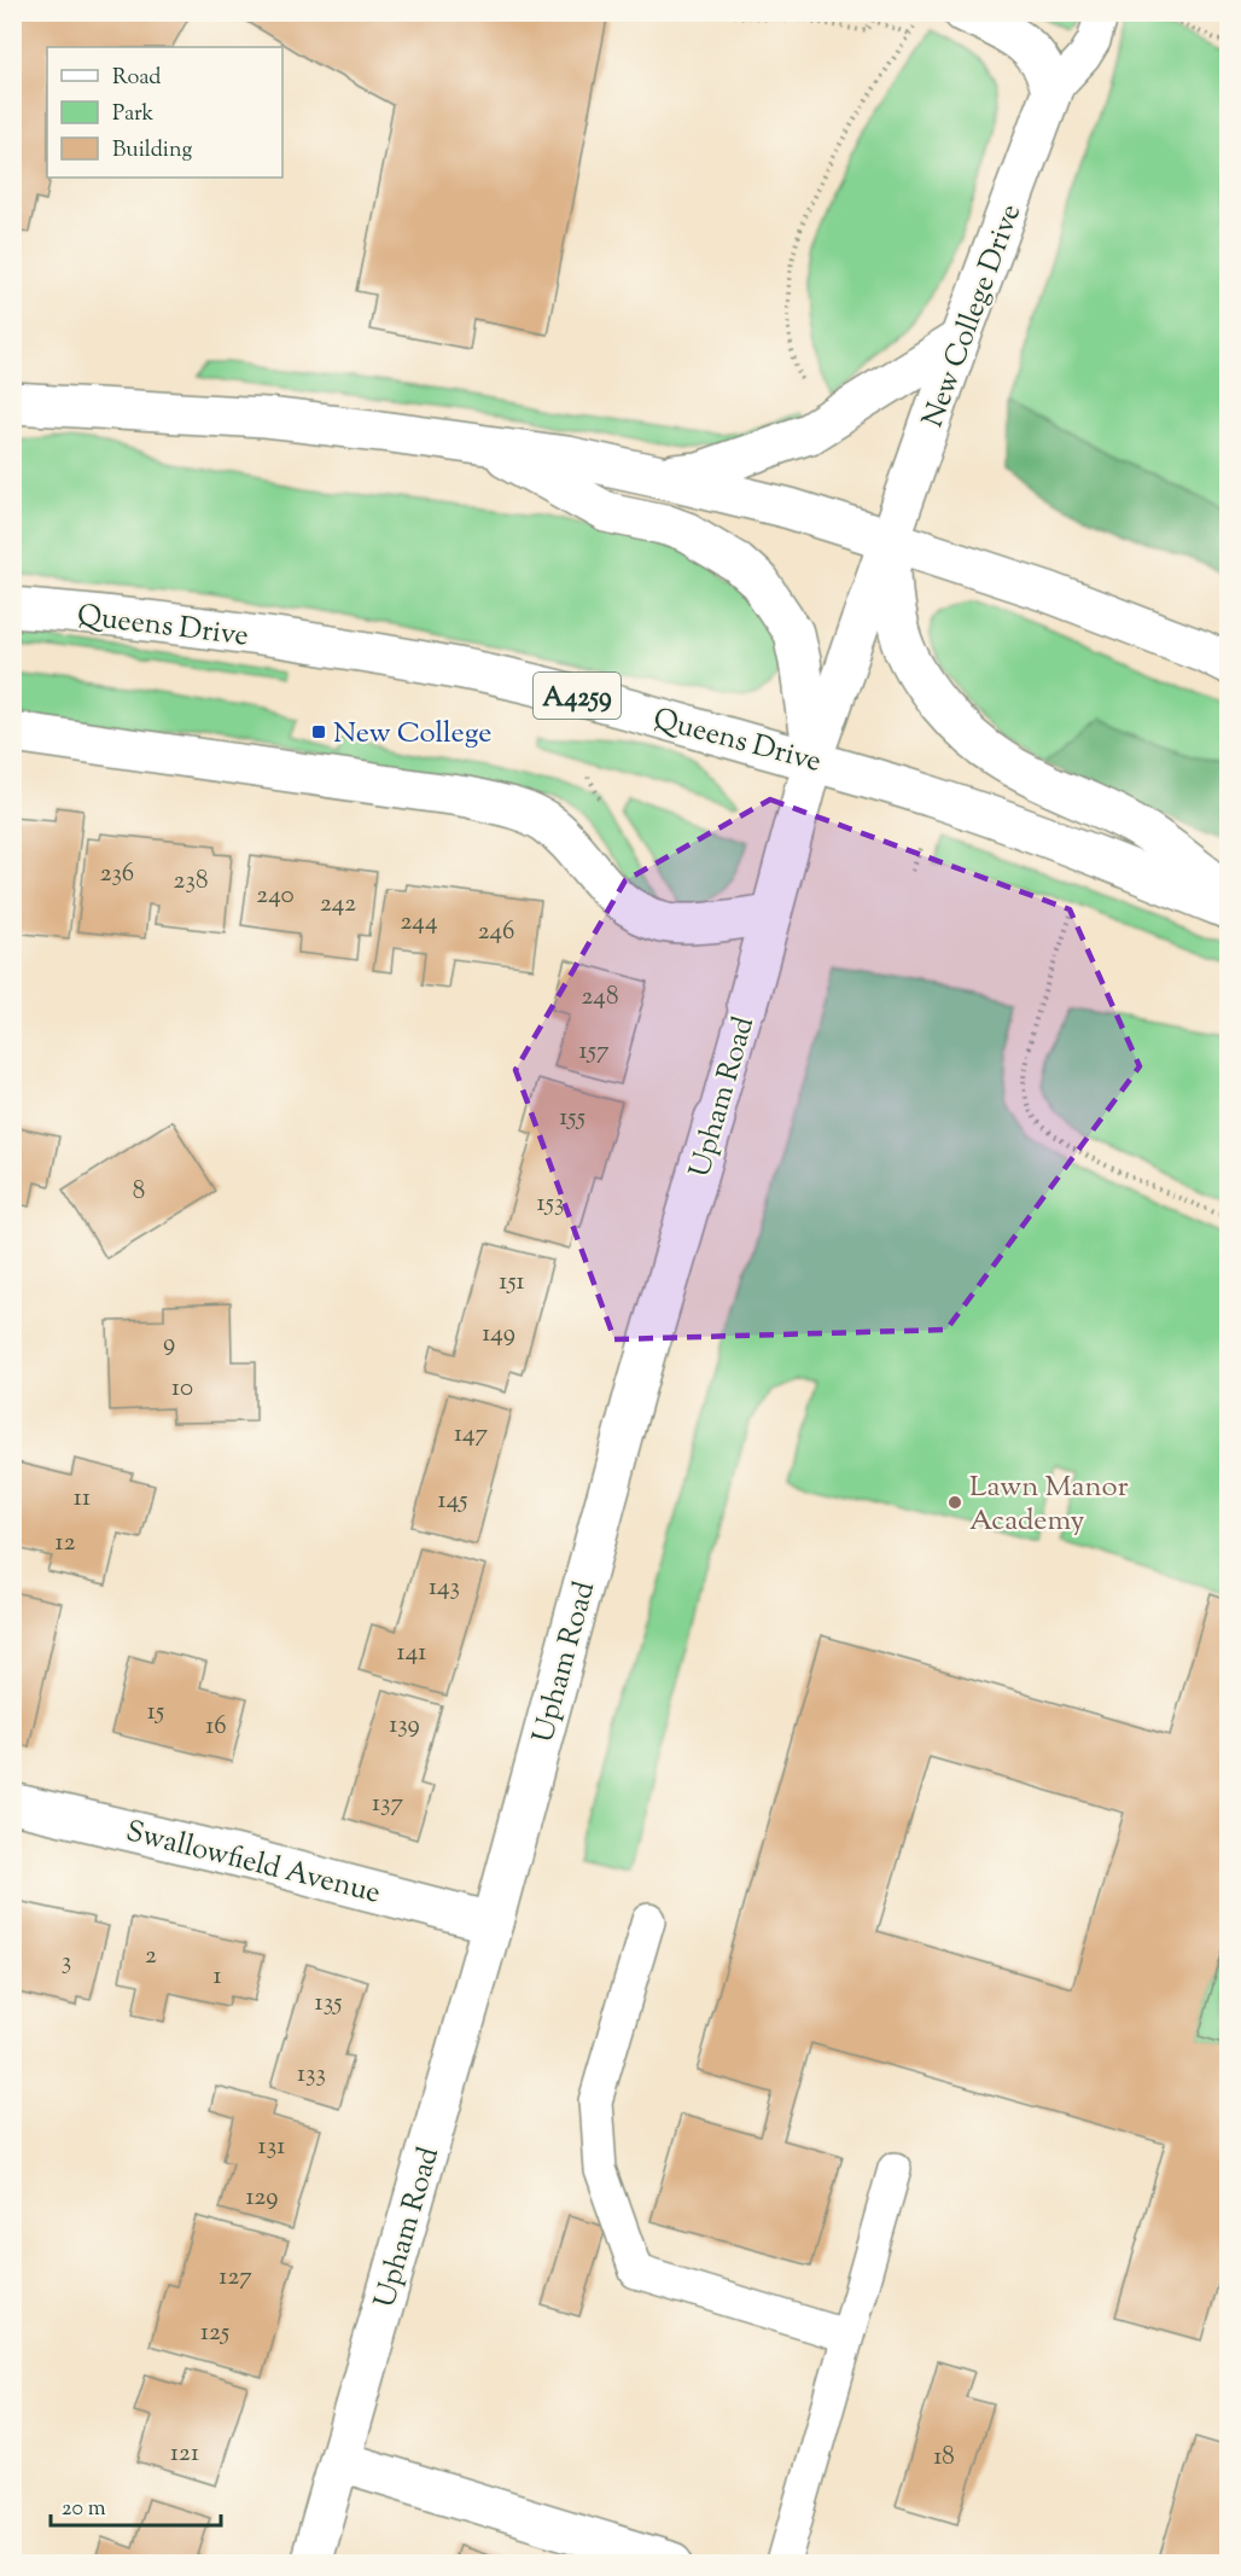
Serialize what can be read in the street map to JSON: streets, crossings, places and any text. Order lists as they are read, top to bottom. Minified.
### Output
{"streets":{"main road":["New College Drive","Queens Drive","A4259","Upham Road","Swallowfield Avenue"]},"crossings":[["New College Drive","Queens Drive"],["New College Drive","Upham Road"],["Queens Drive","Upham Road"],["Upham Road","Swallowfield Avenue"]],"places":{"transit":["New College"],"other":["Lawn Manor Academy"]},"house_numbers":["236","238","240","242","244","246","248","157","155","8","153","151","149","9","10","147","11","145","12","143","141","15","139","16","137","2","3","1","135","133","131","129","127","125","121","18"],"legend":["Road","Park","Building"],"scale_bar":"20 m"}
